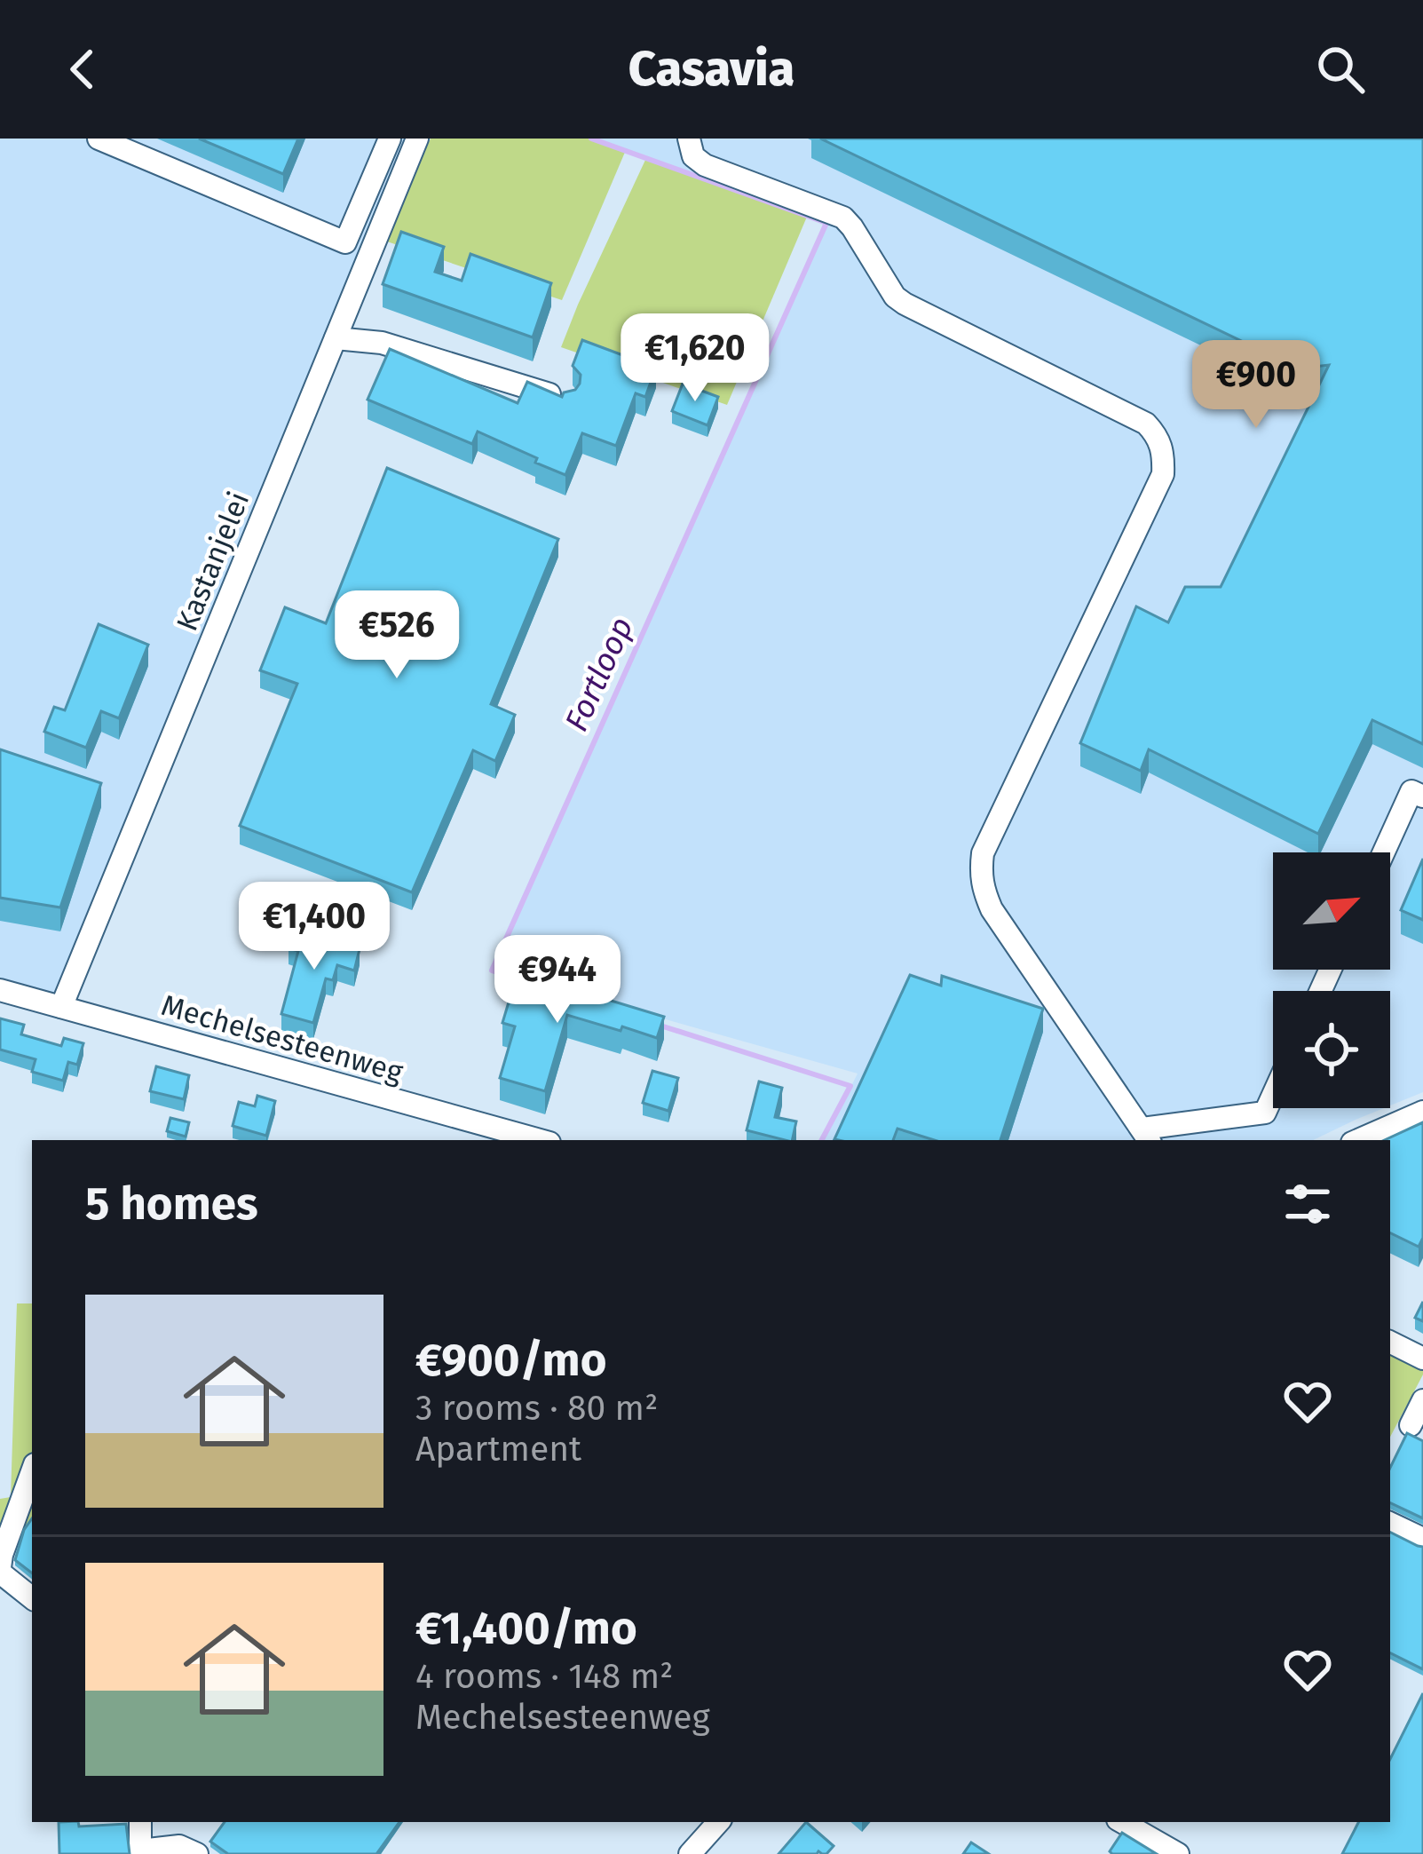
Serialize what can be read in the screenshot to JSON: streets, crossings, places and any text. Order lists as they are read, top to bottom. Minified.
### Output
{"streets":{"street":["Kastanjelei","Mechelsesteenweg"]},"crossings":[["Kastanjelei","Mechelsesteenweg"]],"water":["Fortloop"],"north":"top right","page":{"header":"Casavia","price":["€1,620","€900","€526","€1,400","€944"],"heading":"5 homes","list":[{"name":"€900/mo","note":"3 rooms · 80 m² · Apartment"},{"name":"€1,400/mo","note":"4 rooms · 148 m² · Mechelsesteenweg"}]}}
